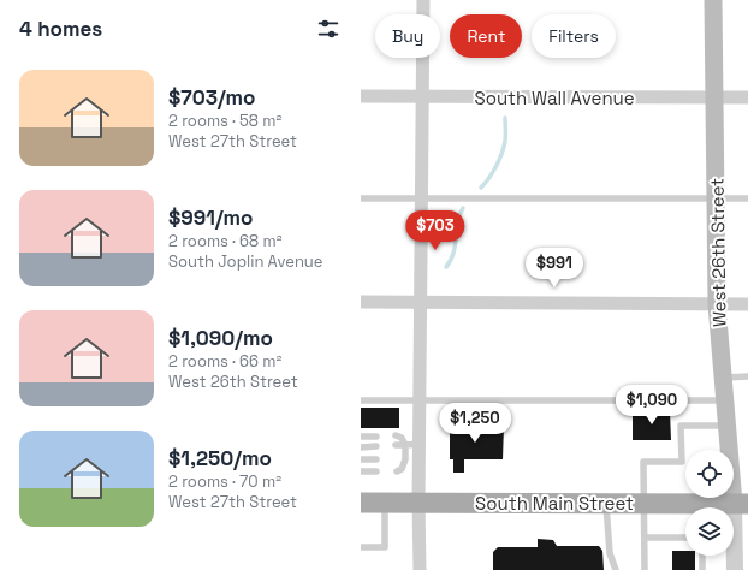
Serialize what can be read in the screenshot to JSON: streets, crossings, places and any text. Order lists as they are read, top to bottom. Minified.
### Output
{"streets":{"main road":["West 26th Street","South Main Street"],"street":["South Wall Avenue"]},"crossings":[["South Wall Avenue","West 26th Street"],["West 26th Street","South Main Street"]],"page":{"heading":"4 homes","chip":["Buy","Rent","Filters"],"list":[{"name":"$703/mo","note":"2 rooms · 58 m² · West 27th Street"},{"name":"$991/mo","note":"2 rooms · 68 m² · South Joplin Avenue"},{"name":"$1,090/mo","note":"2 rooms · 66 m² · West 26th Street"},{"name":"$1,250/mo","note":"2 rooms · 70 m² · West 27th Street"}],"price":["$703","$991","$1,090","$1,250"]}}
